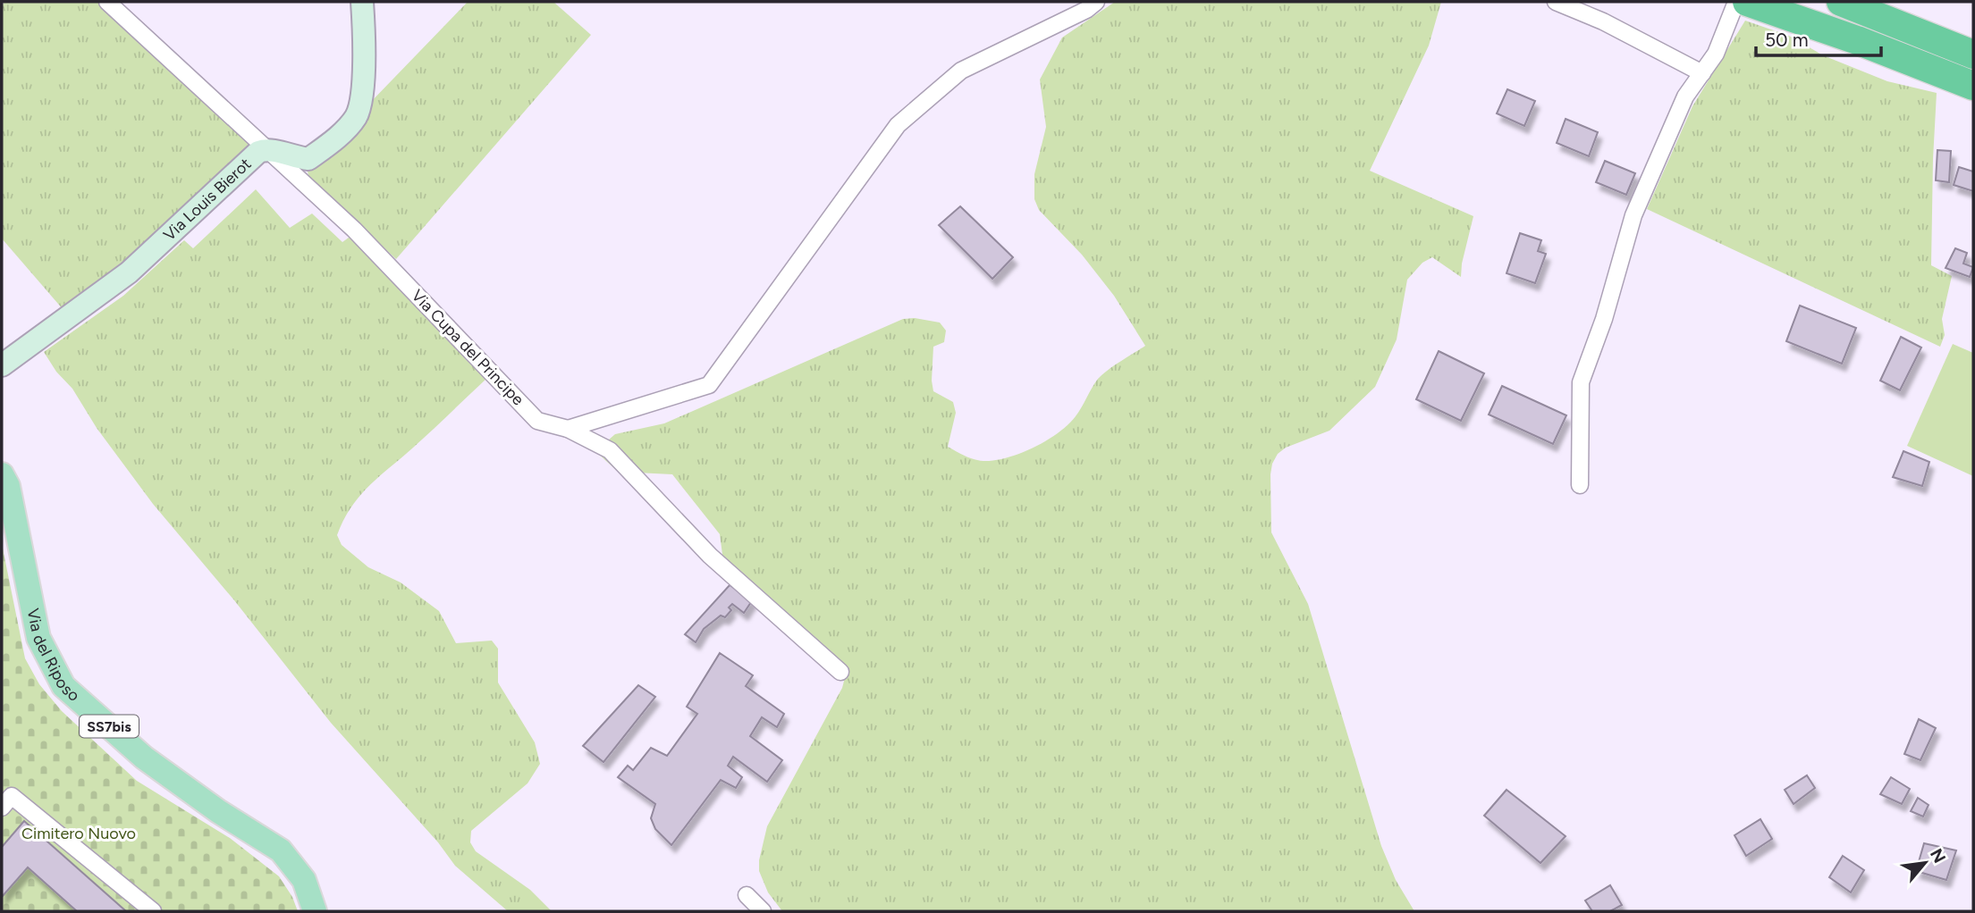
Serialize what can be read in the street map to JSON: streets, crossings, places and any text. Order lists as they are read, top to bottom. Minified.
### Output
{"streets":{"main road":["Via del Riposo","SS7bis"],"street":["Via Louis Bierot","Via Cupa del Principe"]},"crossings":[["Via Louis Bierot","Via Cupa del Principe"]],"parks":["Cimitero Nuovo"],"scale_bar":"50 m","north":"top right"}
